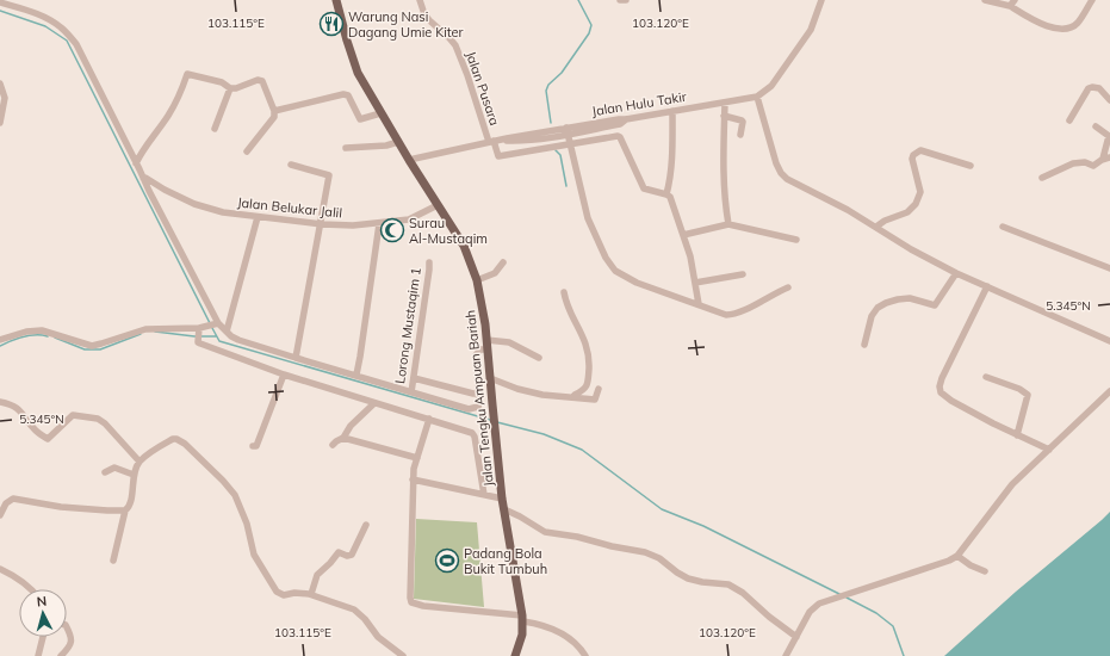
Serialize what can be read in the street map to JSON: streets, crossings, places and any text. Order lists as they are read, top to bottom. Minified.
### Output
{"streets":{"main road":["Jalan Tengku Ampuan Bariah"],"street":["Jalan Pusara","Jalan Hulu Takir","Jalan Belukar Jalil","Lorong Mustaqim 1"]},"crossings":[["Jalan Pusara","Jalan Hulu Takir"],["Jalan Hulu Takir","Jalan Tengku Ampuan Bariah"],["Jalan Belukar Jalil","Jalan Tengku Ampuan Bariah"]],"places":{"restaurant":["Warung Nasi Dagang Umie Kiter"],"mosque":["Surau Al-Mustaqim"],"sports":["Padang Bola Bukit Tumbuh"]},"north":"top","coordinates":["103.115°E","103.120°E","5.345°N"]}
